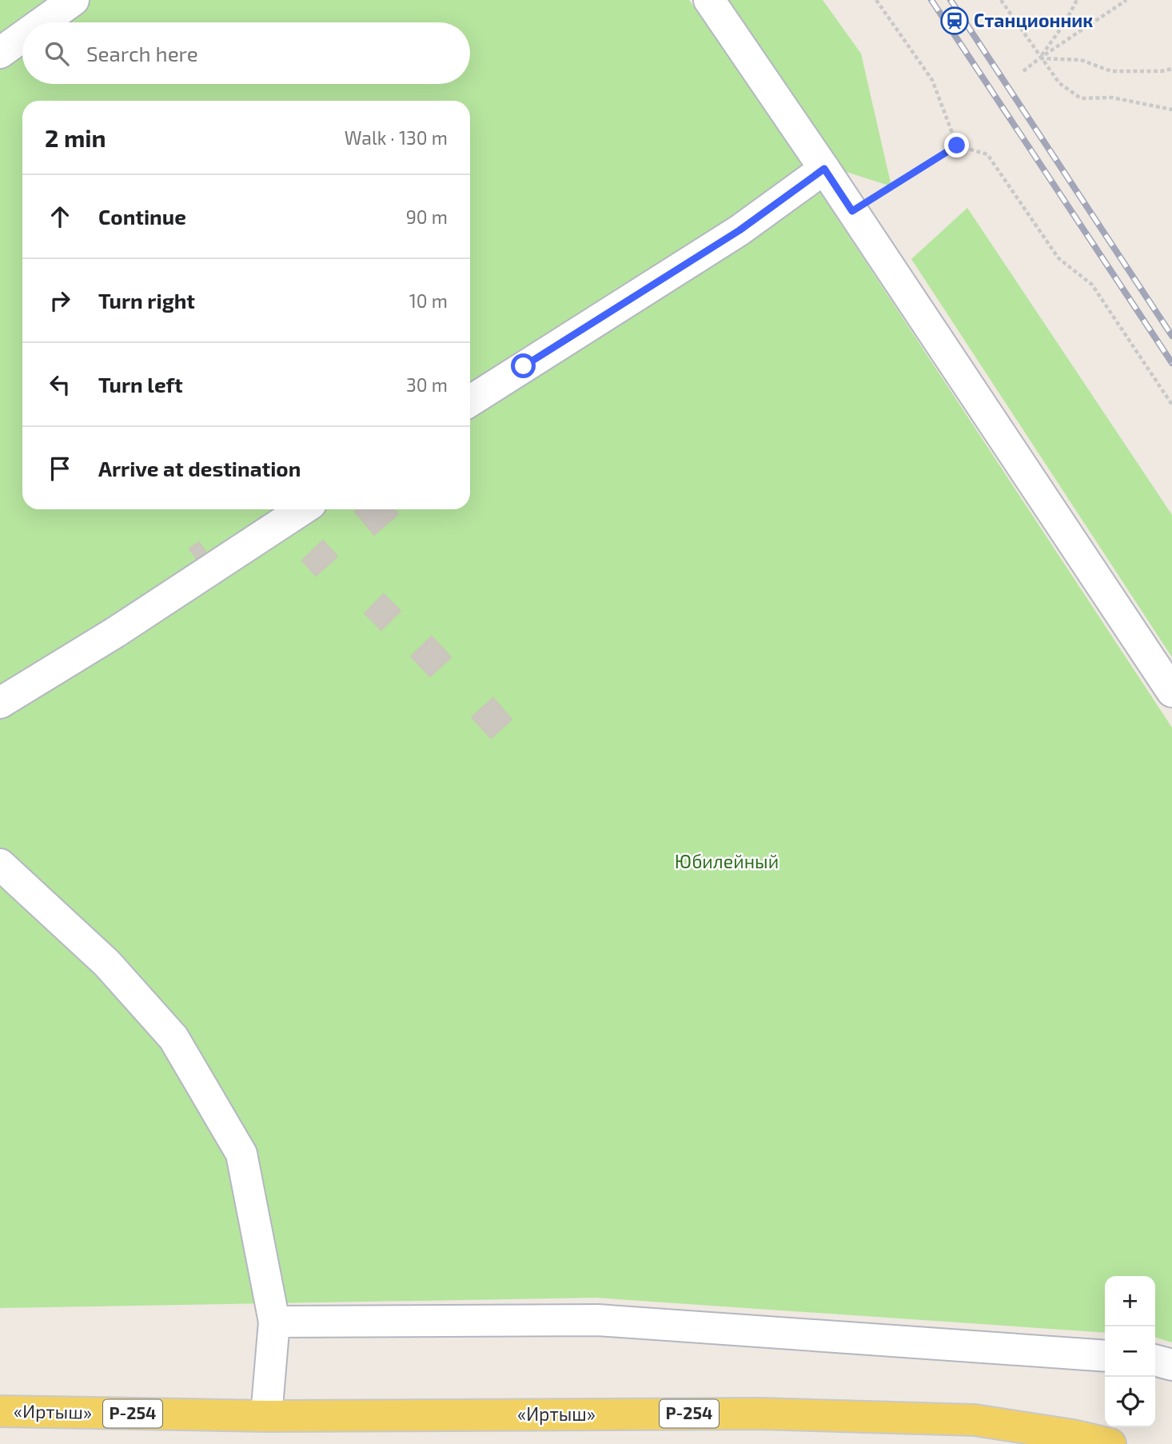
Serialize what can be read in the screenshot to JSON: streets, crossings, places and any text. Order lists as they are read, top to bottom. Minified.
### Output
{"streets":{"main road":["«Иртыш»","Р-254"]},"parks":["Юбилейный"],"places":{"station":["Станционник"]},"page":{"search":"Search here","heading":["2 min","Walk · 130 m"],"list":[["Continue","90 m"],["Turn right","10 m"],["Turn left","30 m"],"Arrive at destination"],"map_buttons":["+","−"]}}
